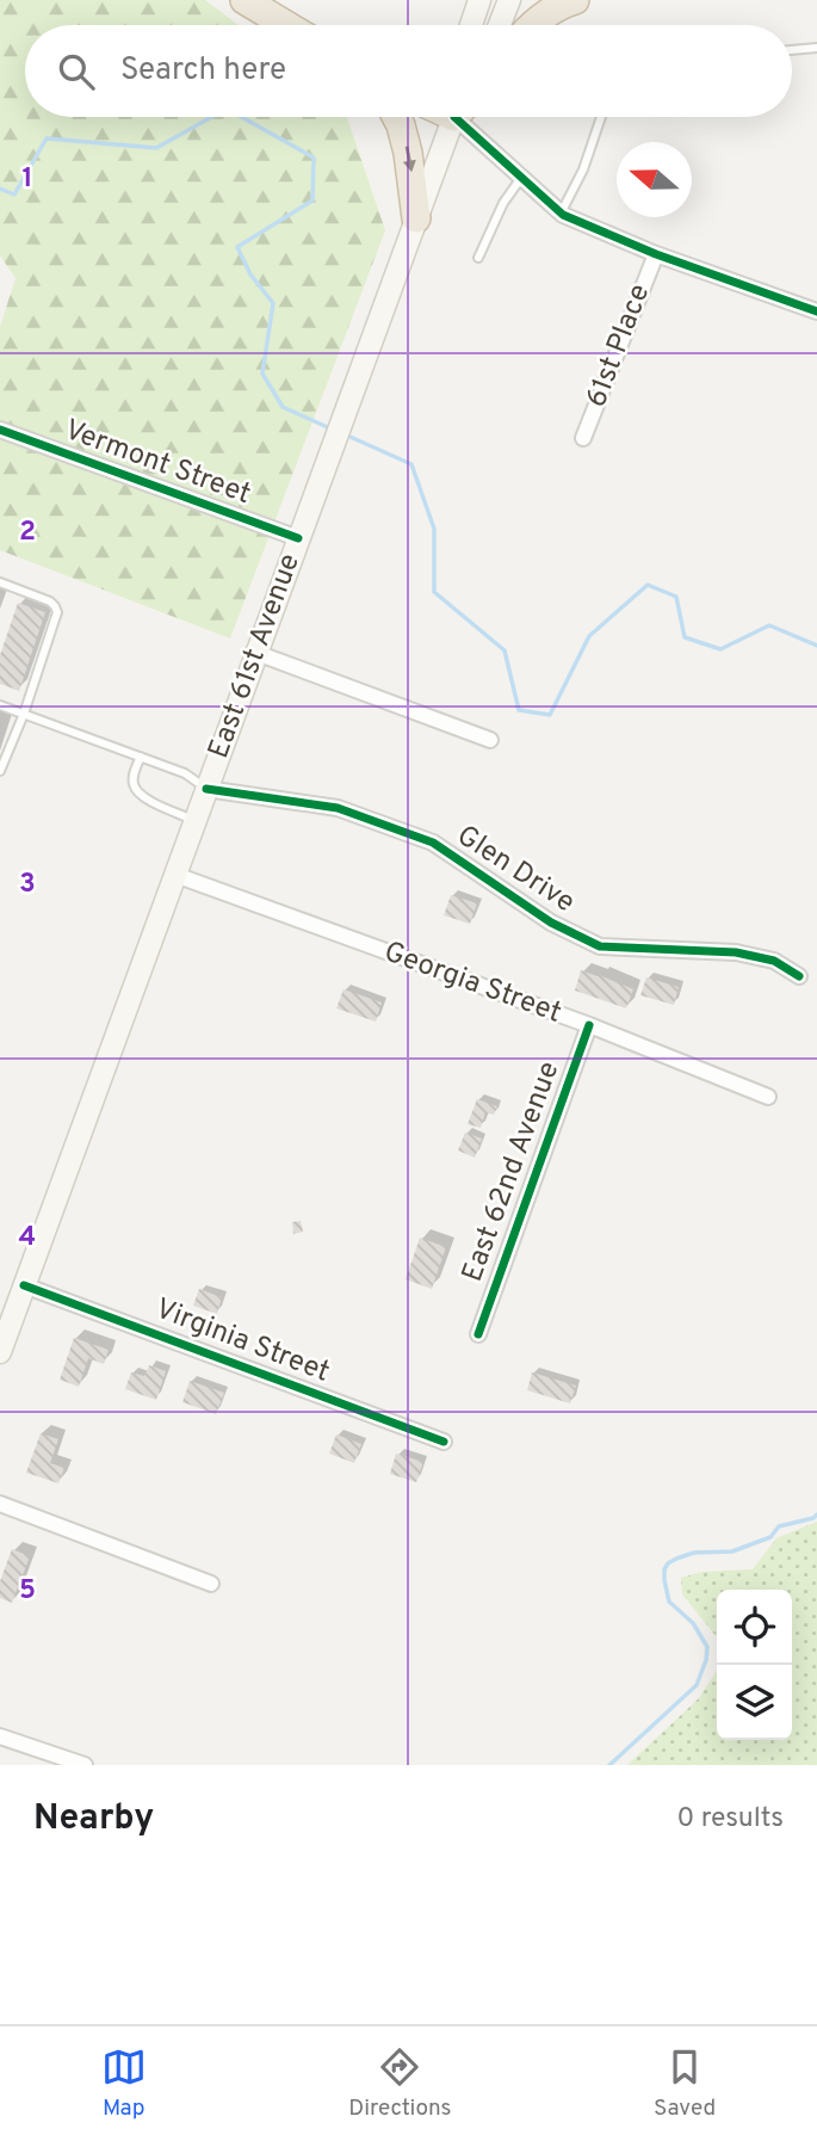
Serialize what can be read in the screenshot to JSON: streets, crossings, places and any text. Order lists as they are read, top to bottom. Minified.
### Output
{"streets":{"main road":["East 61st Avenue"],"street":["61st Place","Vermont Street","Glen Drive","Georgia Street","East 62nd Avenue","Virginia Street"]},"crossings":[["Vermont Street","East 61st Avenue"],["East 61st Avenue","Glen Drive"],["East 61st Avenue","Georgia Street"],["East 61st Avenue","Virginia Street"],["Georgia Street","East 62nd Avenue"]],"north":"left","page":{"search":"Search here","heading":["Nearby","0 results"],"nav":["Map","Directions","Saved"]},"grid":{"rows":["1","2","3","4","5"]}}
